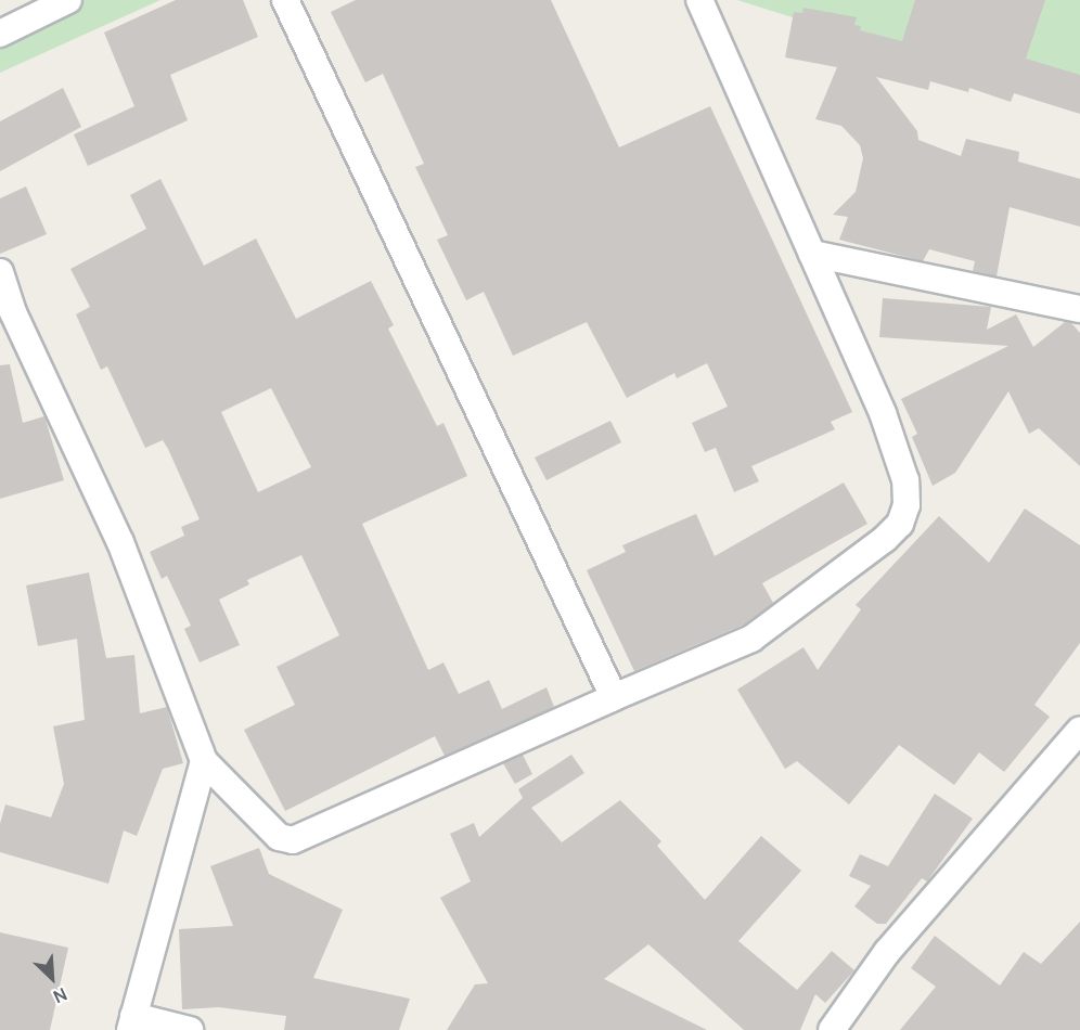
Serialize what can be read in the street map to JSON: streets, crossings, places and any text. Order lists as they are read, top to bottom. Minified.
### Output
{"north":"bottom right"}
